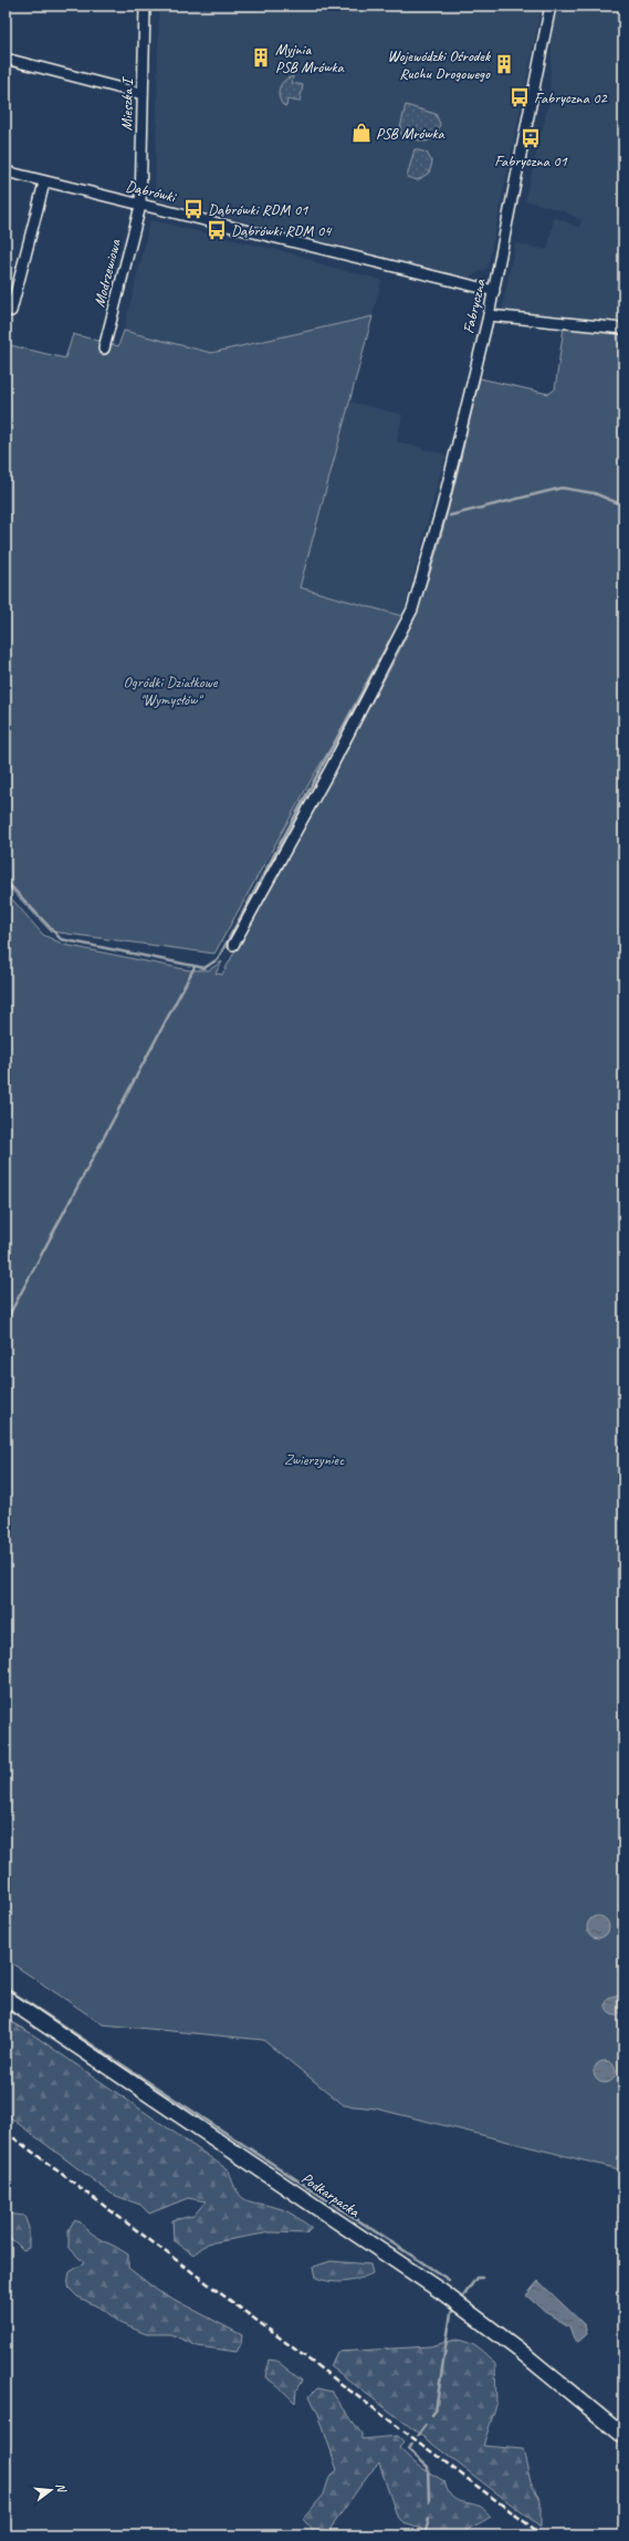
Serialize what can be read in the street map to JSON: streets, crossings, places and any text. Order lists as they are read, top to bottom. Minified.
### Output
{"streets":{"main road":["Podkarpacka"],"street":["Mieszka I","Dąbrówki","Modrzewiowa","Fabryczna"]},"crossings":[["Mieszka I","Dąbrówki"],["Mieszka I","Modrzewiowa"],["Dąbrówki","Modrzewiowa"],["Dąbrówki","Fabryczna"]],"parks":["Ogródki Działkowe \"Wymysłów\"","Zwierzyniec"],"places":{"building":["Myjnia PSB Mrówka","Wojewódzki Ośrodek Ruchu Drogowego"],"bus stop":["Fabryczna 02","Fabryczna 01","Dąbrówki RDM 01","Dąbrówki RDM 04"],"shop":["PSB Mrówka"]},"north":"right"}
